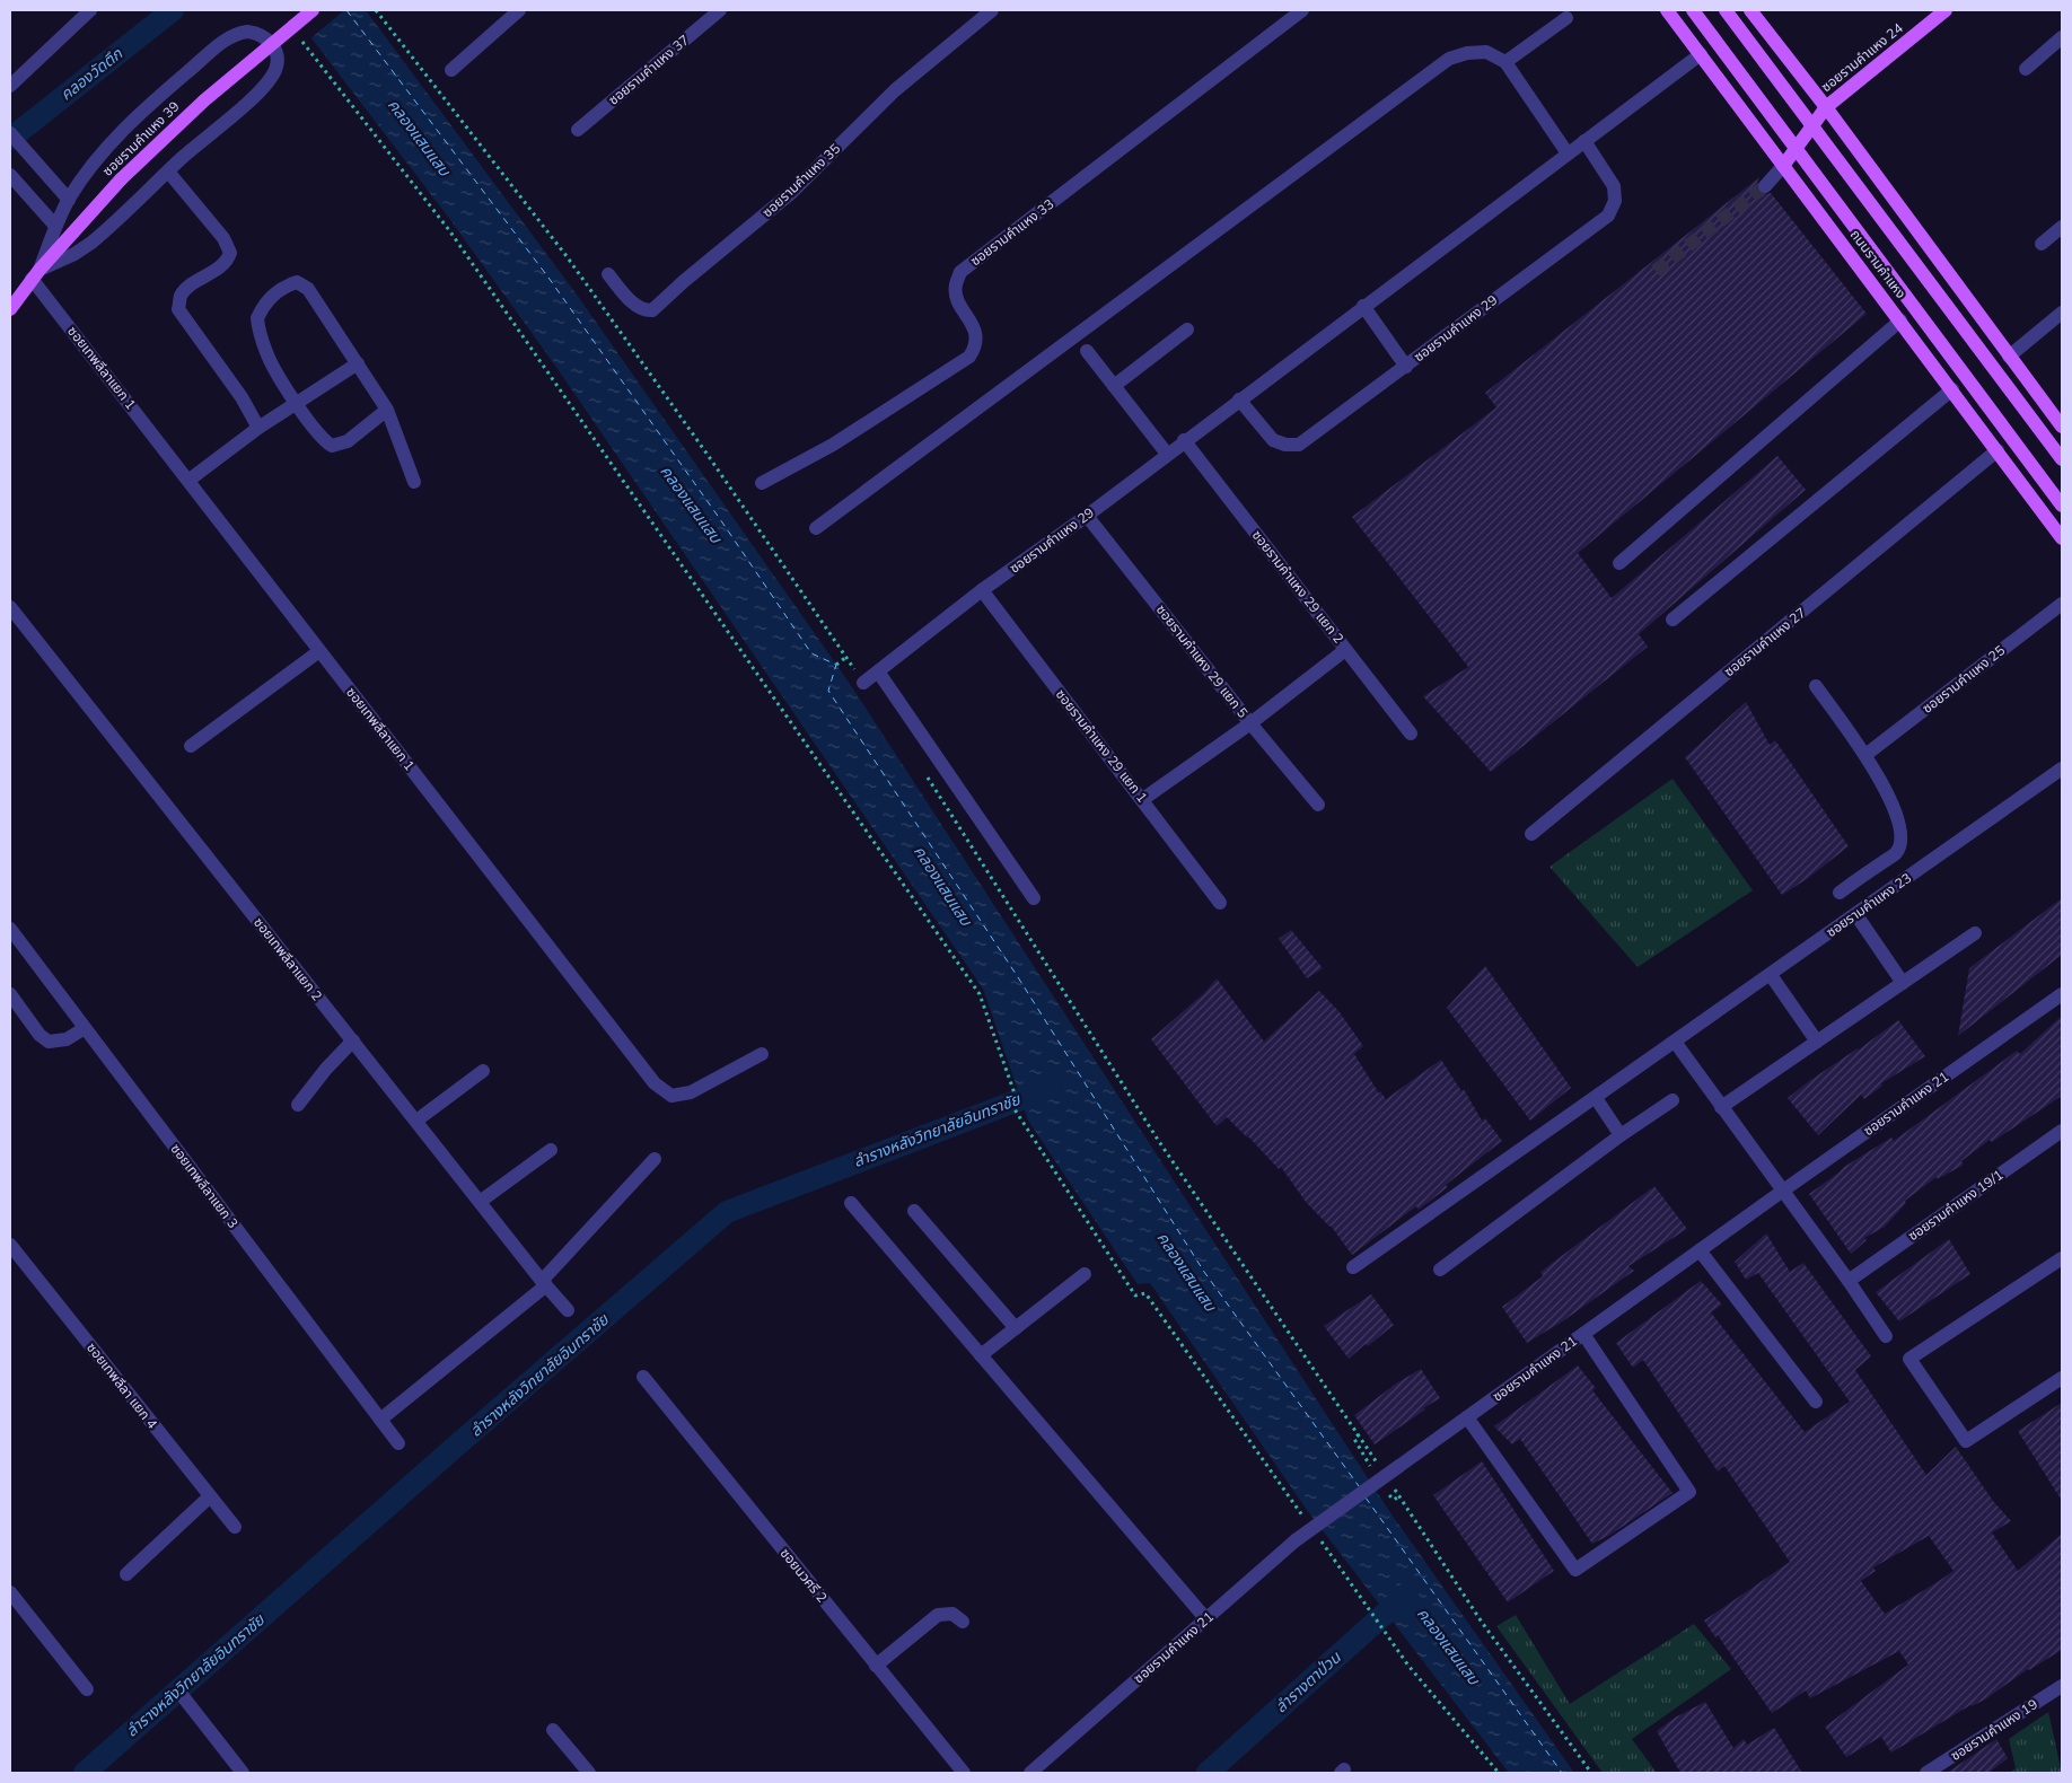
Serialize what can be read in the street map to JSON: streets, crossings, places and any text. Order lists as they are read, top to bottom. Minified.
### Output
{"streets":{"main road":["ซอยรามคำแหง 24","ซอยรามคำแหง 39","ถนนรามคำแหง"],"street":["ซอยรามคำแหง 37","ซอยรามคำแหง 35","ซอยรามคำแหง 33","ซอยรามคำแหง 29","ซอยเทพลีลาแยก 1","ซอยรามคำแหง 29 แยก 2","ซอยรามคำแหง 27","ซอยรามคำแหง 29 แยก 5","ซอยรามคำแหง 25","ซอยรามคำแหง 29 แยก 1","ซอยรามคำแหง 23","ซอยเทพลีลาแยก 2","ซอยรามคำแหง 21","ซอยเทพลีลาแยก 3","ซอยรามคำแหง 19/1","ซอยเทพลีลา แยก 4","ซอยนวศรี 2","ซอยรามคำแหง 19"]},"crossings":[["ซอยรามคำแหง 24","ถนนรามคำแหง"],["ซอยรามคำแหง 39","ซอยเทพลีลาแยก 1"],["ถนนรามคำแหง","ซอยรามคำแหง 29"],["ถนนรามคำแหง","ซอยรามคำแหง 27"],["ซอยรามคำแหง 29","ซอยรามคำแหง 29 แยก 2"],["ซอยรามคำแหง 29","ซอยรามคำแหง 29 แยก 5"],["ซอยรามคำแหง 29","ซอยรามคำแหง 29 แยก 1"]],"water":["คลองวัดตึก","คลองแสนแสบ","ลำรางหลังวิทยาลัยอินทราชัย","ลำรางตาป่วน"]}
